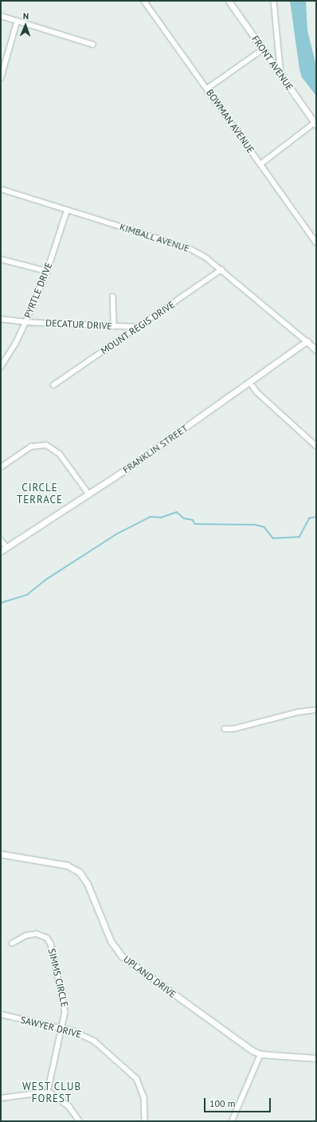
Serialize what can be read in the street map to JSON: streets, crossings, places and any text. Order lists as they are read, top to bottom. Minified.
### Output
{"streets":{"street":["FRONT AVENUE","BOWMAN AVENUE","KIMBALL AVENUE","PYRTLE DRIVE","DECATUR DRIVE","MOUNT REGIS DRIVE","FRANKLIN STREET","UPLAND DRIVE","SIMMS CIRCLE","SAWYER DRIVE"]},"crossings":[["KIMBALL AVENUE","PYRTLE DRIVE"],["KIMBALL AVENUE","MOUNT REGIS DRIVE"],["KIMBALL AVENUE","FRANKLIN STREET"],["PYRTLE DRIVE","DECATUR DRIVE"],["DECATUR DRIVE","MOUNT REGIS DRIVE"],["SIMMS CIRCLE","SAWYER DRIVE"]],"districts":["CIRCLE TERRACE","WEST CLUB FOREST"],"scale_bar":"100 m","north":"top"}
